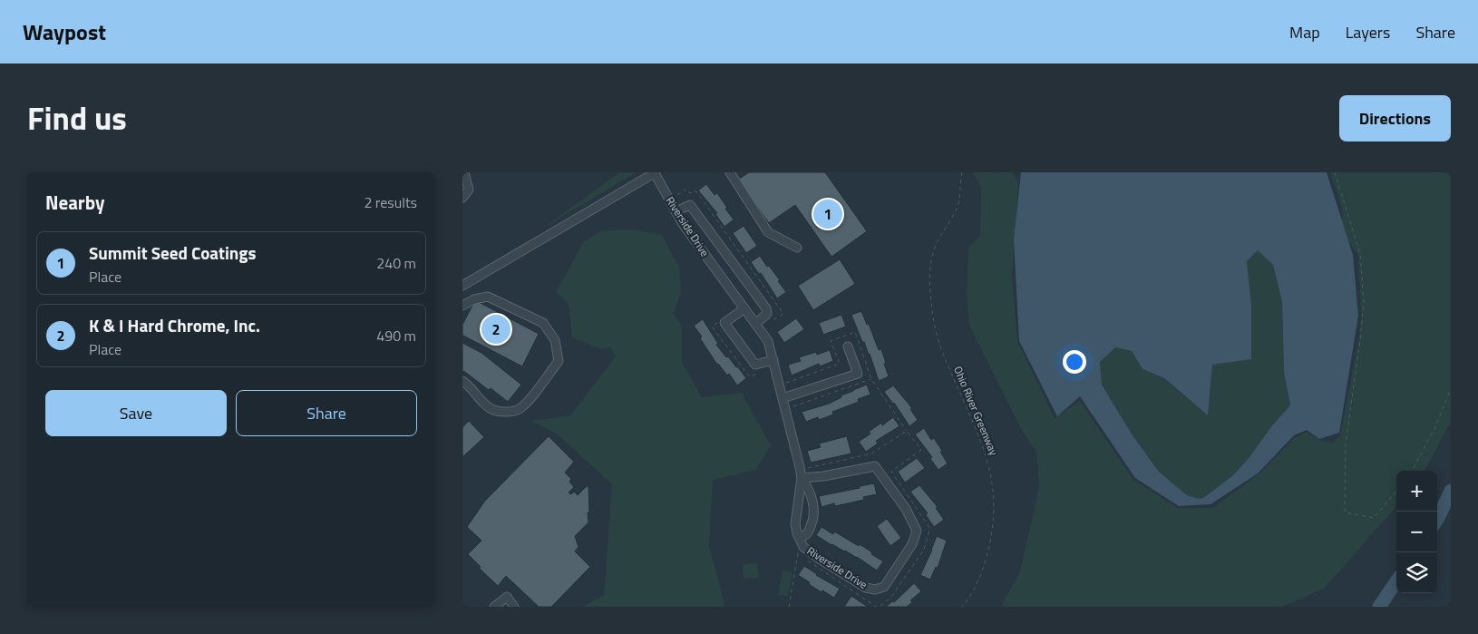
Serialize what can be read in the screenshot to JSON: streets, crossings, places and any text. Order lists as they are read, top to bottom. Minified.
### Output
{"streets":{"street":["Riverside Drive"],"path":["Ohio River Greenway"]},"page":{"header":"Waypost","nav":["Map","Layers","Share"],"title":"Find us","buttons":["Directions",["Save","Share"]],"heading":["Nearby","2 results"],"pins":["1","2"],"list":[{"mark":"1","name":"Summit Seed Coatings","note":"Place","value":"240 m"},{"mark":"2","name":"K & I Hard Chrome, Inc.","note":"Place","value":"490 m"}],"map_buttons":["+","−"]}}
